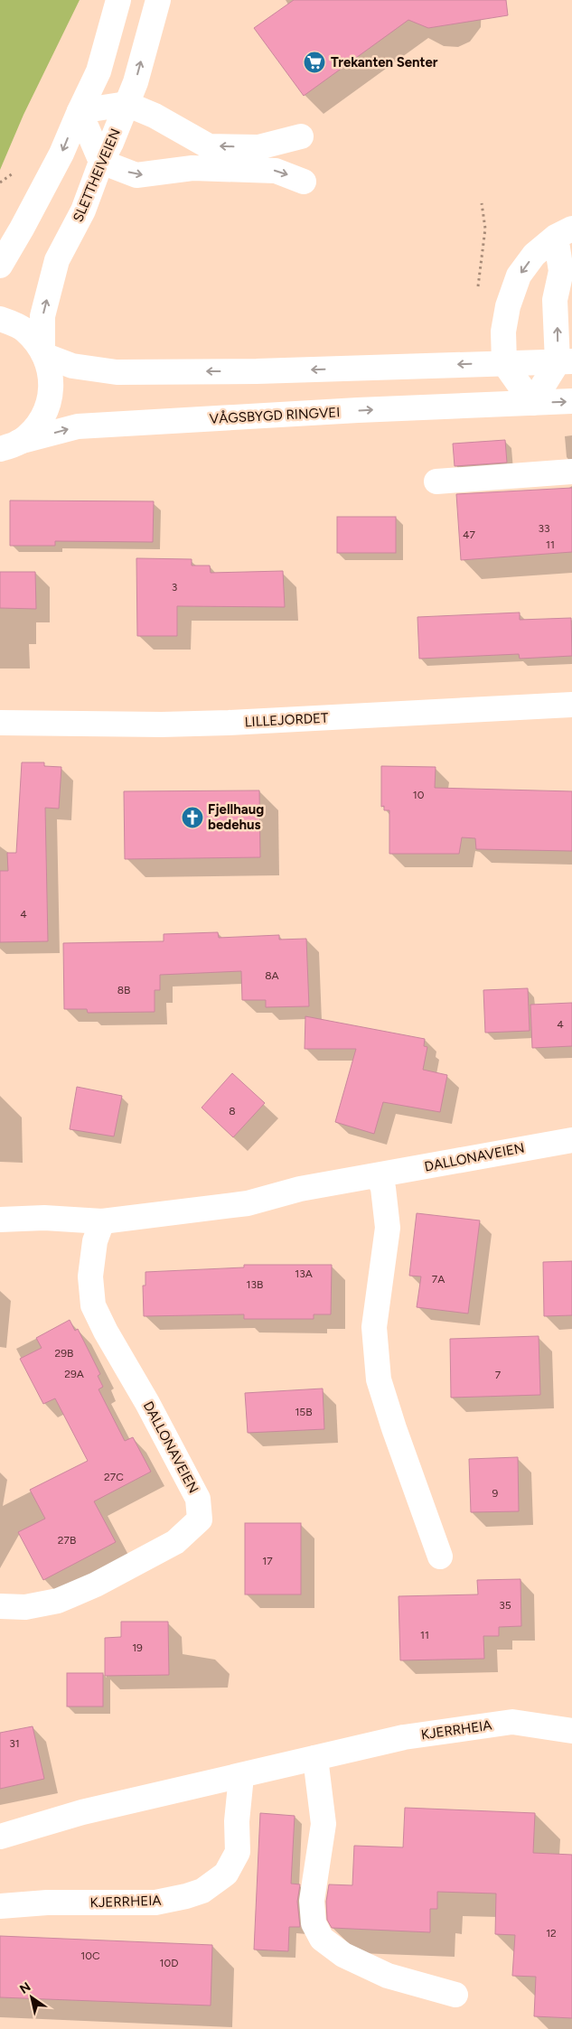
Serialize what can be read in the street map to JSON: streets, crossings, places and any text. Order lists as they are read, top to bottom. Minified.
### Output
{"streets":{"street":["SLETTHEIVEIEN","VÅGSBYGD RINGVEI","LILLEJORDET","DALLONAVEIEN","KJERRHEIA"]},"crossings":[["SLETTHEIVEIEN","VÅGSBYGD RINGVEI"]],"places":{"supermarket":["Trekanten Senter"],"church":["Fjellhaug bedehus"]},"house_numbers":["33","47","11","3","10","4","8A","8B","4","8","13A","7A","13B","29B","29A","7","15B","27C","9","27B","17","35","11","19","31","12","10C","10D"],"north":"top left"}
